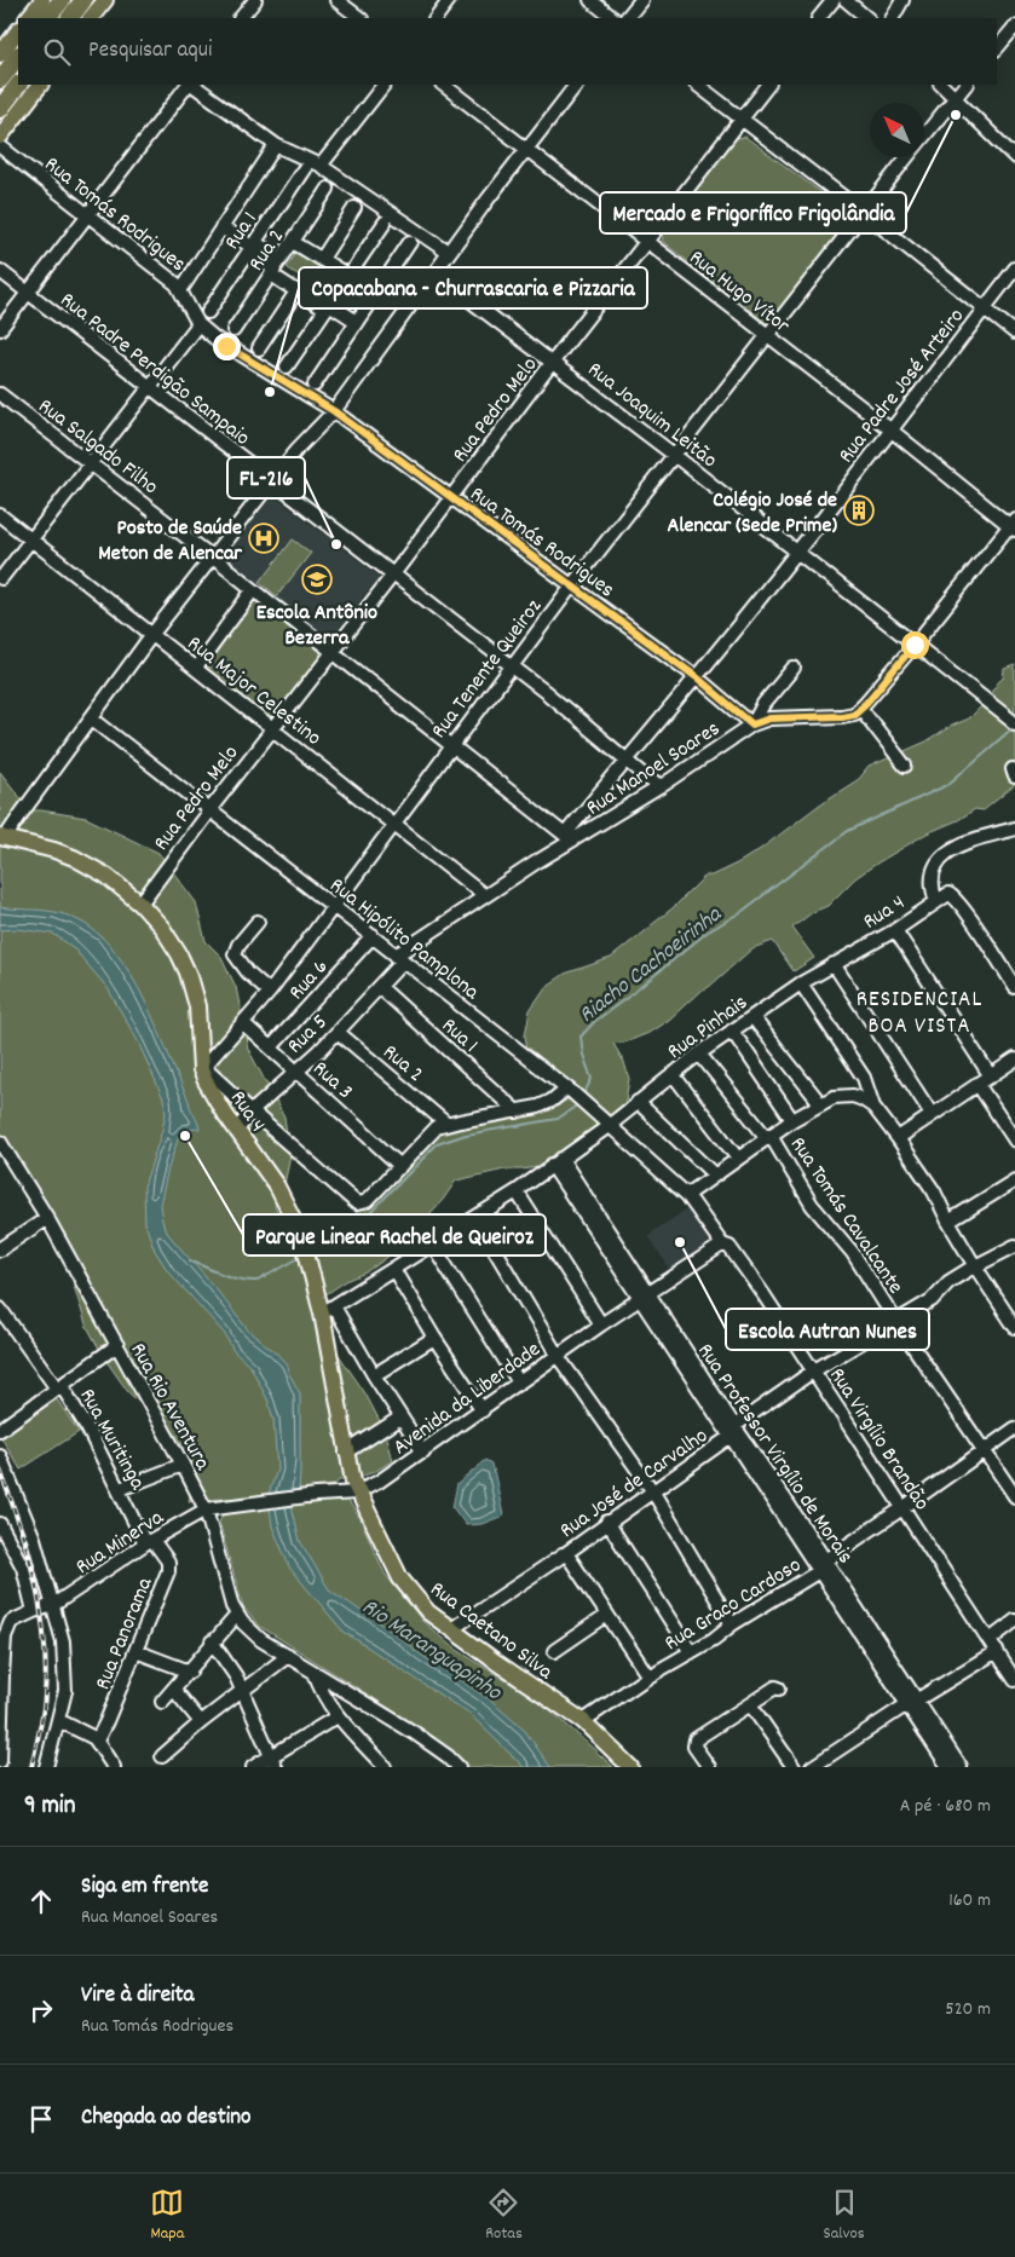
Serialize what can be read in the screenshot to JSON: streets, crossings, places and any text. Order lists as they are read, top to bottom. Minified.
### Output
{"streets":{"main road":["Rua 4","Rua Caetano Silva"],"street":["Rua Tomás Rodrigues","Rua 1","Rua 2","Rua Hugo Vítor","Rua Padre Perdigão Sampaio","Rua Padre José Arteiro","Rua Pedro Melo","Rua Joaquim Leitão","Rua Salgado Filho","Rua Tenente Queiroz","Rua Major Celestino","Rua Manoel Soares","Rua Hipólito Pamplona","Rua 6","Rua Pinhais","Rua 5","Rua 3","Rua Tomás Cavalcante","Avenida da Liberdade","Rua Rio Aventura","Rua Muritinga","Rua Virgílio Brandão","Rua Professor Virgílio de Morais","Rua José de Carvalho","Rua Minerva","Rua Graco Cardoso","Rua Panorama"]},"crossings":[["Rua Tomás Rodrigues","Rua Padre José Arteiro"],["Rua Tomás Rodrigues","Rua Pedro Melo"],["Rua Tomás Rodrigues","Rua Tenente Queiroz"],["Rua Tomás Rodrigues","Rua Manoel Soares"],["Rua 1","Rua 5"],["Rua 2","Rua 5"],["Rua Hugo Vítor","Rua Padre José Arteiro"],["Rua Hugo Vítor","Rua Pedro Melo"],["Rua Hugo Vítor","Rua Tenente Queiroz"],["Rua Padre Perdigão Sampaio","Rua Padre José Arteiro"],["Rua Padre Perdigão Sampaio","Rua Pedro Melo"],["Rua Padre Perdigão Sampaio","Rua Tenente Queiroz"],["Rua Padre Perdigão Sampaio","Rua Manoel Soares"],["Rua Padre José Arteiro","Rua Joaquim Leitão"],["Rua Padre José Arteiro","Rua Salgado Filho"],["Rua Padre José Arteiro","Rua Manoel Soares"],["Rua Pedro Melo","Rua Joaquim Leitão"],["Rua Pedro Melo","Rua Salgado Filho"],["Rua Pedro Melo","Rua Major Celestino"],["Rua Pedro Melo","Rua 4"],["Rua Pedro Melo","Rua Hipólito Pamplona"],["Rua Joaquim Leitão","Rua Tenente Queiroz"],["Rua Salgado Filho","Rua Tenente Queiroz"],["Rua Salgado Filho","Rua Manoel Soares"],["Rua Tenente Queiroz","Rua Major Celestino"],["Rua Tenente Queiroz","Rua 4"],["Rua Tenente Queiroz","Rua Hipólito Pamplona"],["Rua Tenente Queiroz","Rua 3"],["Rua Major Celestino","Rua Manoel Soares"],["Rua Manoel Soares","Rua Hipólito Pamplona"],["Rua Manoel Soares","Rua 5"],["Rua 4","Rua Pinhais"],["Rua 4","Rua 5"],["Rua 4","Rua 3"],["Rua 4","Avenida da Liberdade"],["Rua 4","Rua Caetano Silva"],["Rua Hipólito Pamplona","Rua 6"],["Rua Hipólito Pamplona","Rua Pinhais"],["Rua Hipólito Pamplona","Rua 5"],["Rua Hipólito Pamplona","Rua Virgílio Brandão"],["Rua 6","Rua 3"],["Rua Pinhais","Rua Tomás Cavalcante"],["Rua Pinhais","Rua Professor Virgílio de Morais"],["Rua 5","Rua 3"],["Rua Tomás Cavalcante","Rua José de Carvalho"],["Rua Tomás Cavalcante","Rua Graco Cardoso"],["Avenida da Liberdade","Rua Rio Aventura"],["Avenida da Liberdade","Rua Virgílio Brandão"],["Avenida da Liberdade","Rua Professor Virgílio de Morais"],["Avenida da Liberdade","Rua Minerva"],["Avenida da Liberdade","Rua Caetano Silva"],["Rua Rio Aventura","Rua Minerva"],["Rua Muritinga","Rua Minerva"],["Rua Muritinga","Rua Panorama"],["Rua Virgílio Brandão","Rua José de Carvalho"],["Rua Virgílio Brandão","Rua Graco Cardoso"],["Rua Professor Virgílio de Morais","Rua José de Carvalho"],["Rua Professor Virgílio de Morais","Rua Graco Cardoso"],["Rua José de Carvalho","Rua Caetano Silva"],["Rua Minerva","Rua Panorama"],["Rua Graco Cardoso","Rua Caetano Silva"]],"districts":["RESIDENCIAL BOA VISTA"],"water":["Riacho Cachoeirinha","Rio Maranguapinho"],"places":{"other":["Mercado e Frigorífico Frigolândia","Copacabana - Churrascaria e Pizzaria","FL-216","Parque Linear Rachel de Queiroz","Escola Autran Nunes"],"building":["Colégio José de Alencar (Sede Prime)"],"hospital":["Posto de Saúde Meton de Alencar"],"school or university":["Escola Antônio Bezerra"]},"north":"top left","page":{"search":"Pesquisar aqui","heading":["9 min","A pé · 680 m"],"list":[["Siga em frente","Rua Manoel Soares","160 m"],["Vire à direita","Rua Tomás Rodrigues","520 m"],"Chegada ao destino"],"nav":["Mapa","Rotas","Salvos"]}}
